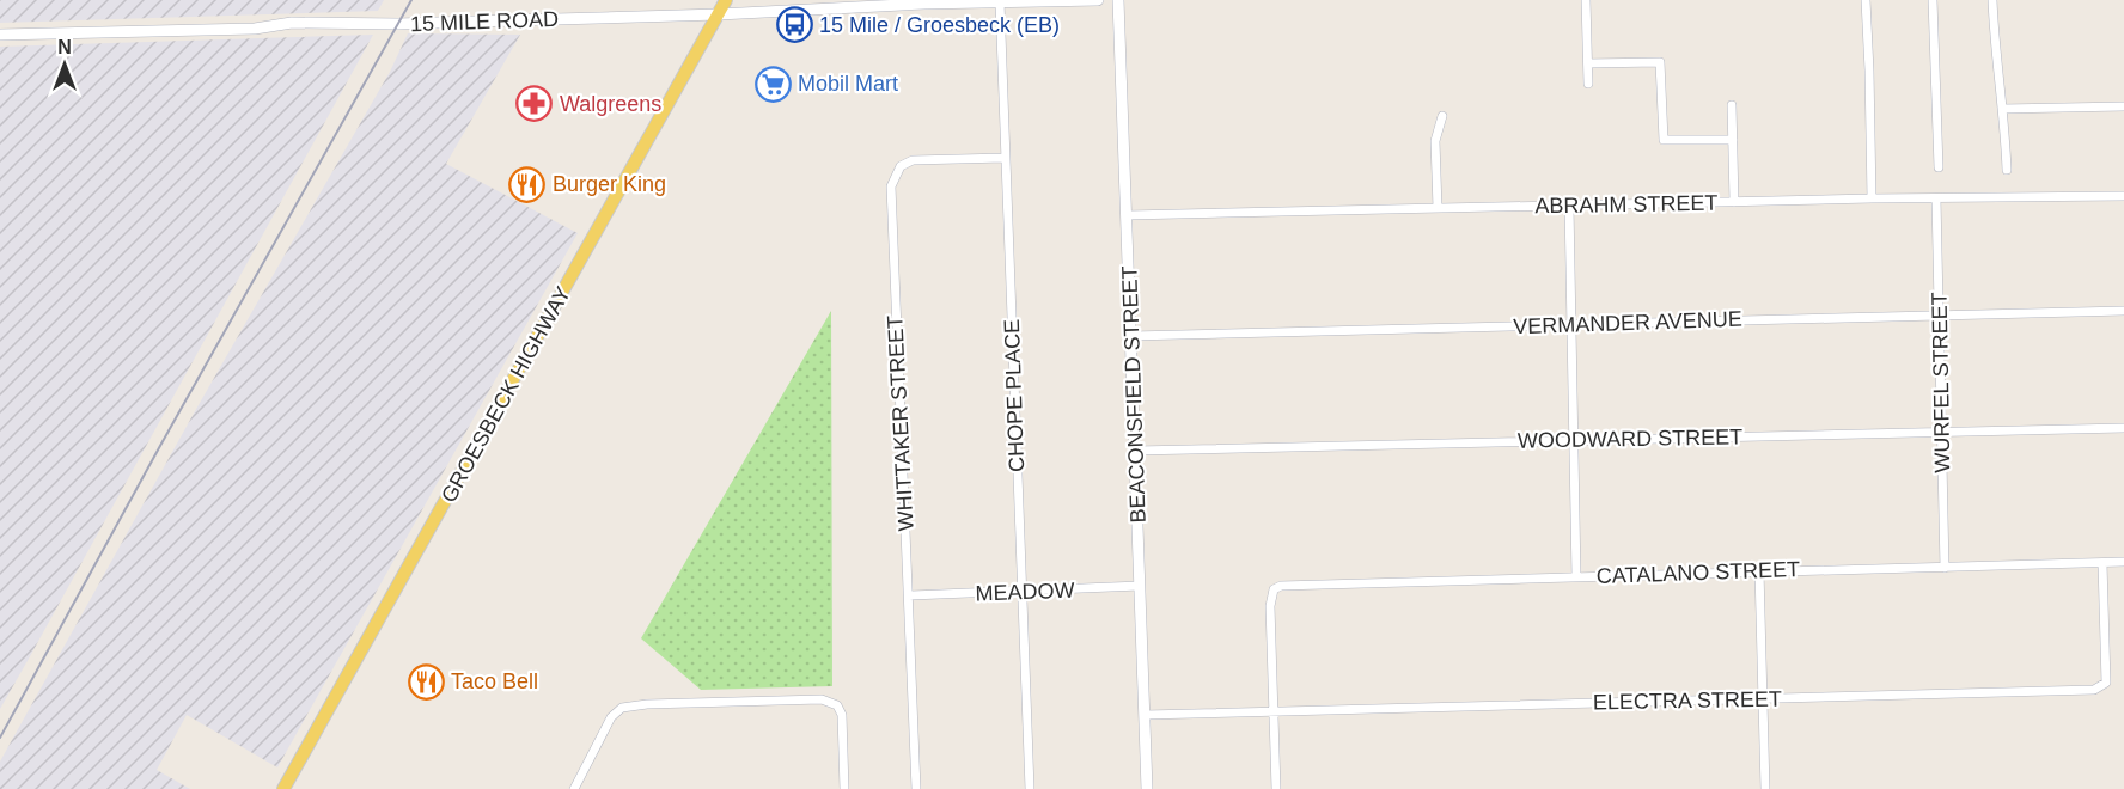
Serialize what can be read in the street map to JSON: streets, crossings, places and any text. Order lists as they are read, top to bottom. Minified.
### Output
{"streets":{"main road":["15 MILE ROAD","GROESBECK HIGHWAY","BEACONSFIELD STREET"],"street":["ABRAHM STREET","VERMANDER AVENUE","WURFEL STREET","CHOPE PLACE","WHITTAKER STREET","WOODWARD STREET","CATALANO STREET","MEADOW","ELECTRA STREET"]},"crossings":[["15 MILE ROAD","GROESBECK HIGHWAY"],["15 MILE ROAD","CHOPE PLACE"],["ABRAHM STREET","WURFEL STREET"],["ABRAHM STREET","BEACONSFIELD STREET"],["VERMANDER AVENUE","WURFEL STREET"],["VERMANDER AVENUE","BEACONSFIELD STREET"],["WURFEL STREET","WOODWARD STREET"],["WURFEL STREET","CATALANO STREET"],["BEACONSFIELD STREET","WOODWARD STREET"],["BEACONSFIELD STREET","MEADOW"],["BEACONSFIELD STREET","ELECTRA STREET"],["CHOPE PLACE","WHITTAKER STREET"],["CHOPE PLACE","MEADOW"],["WHITTAKER STREET","MEADOW"],["CATALANO STREET","ELECTRA STREET"]],"places":{"bus stop":["15 Mile / Groesbeck (EB)"],"supermarket":["Mobil Mart"],"pharmacy":["Walgreens"],"restaurant":["Burger King","Taco Bell"]},"north":"top"}
